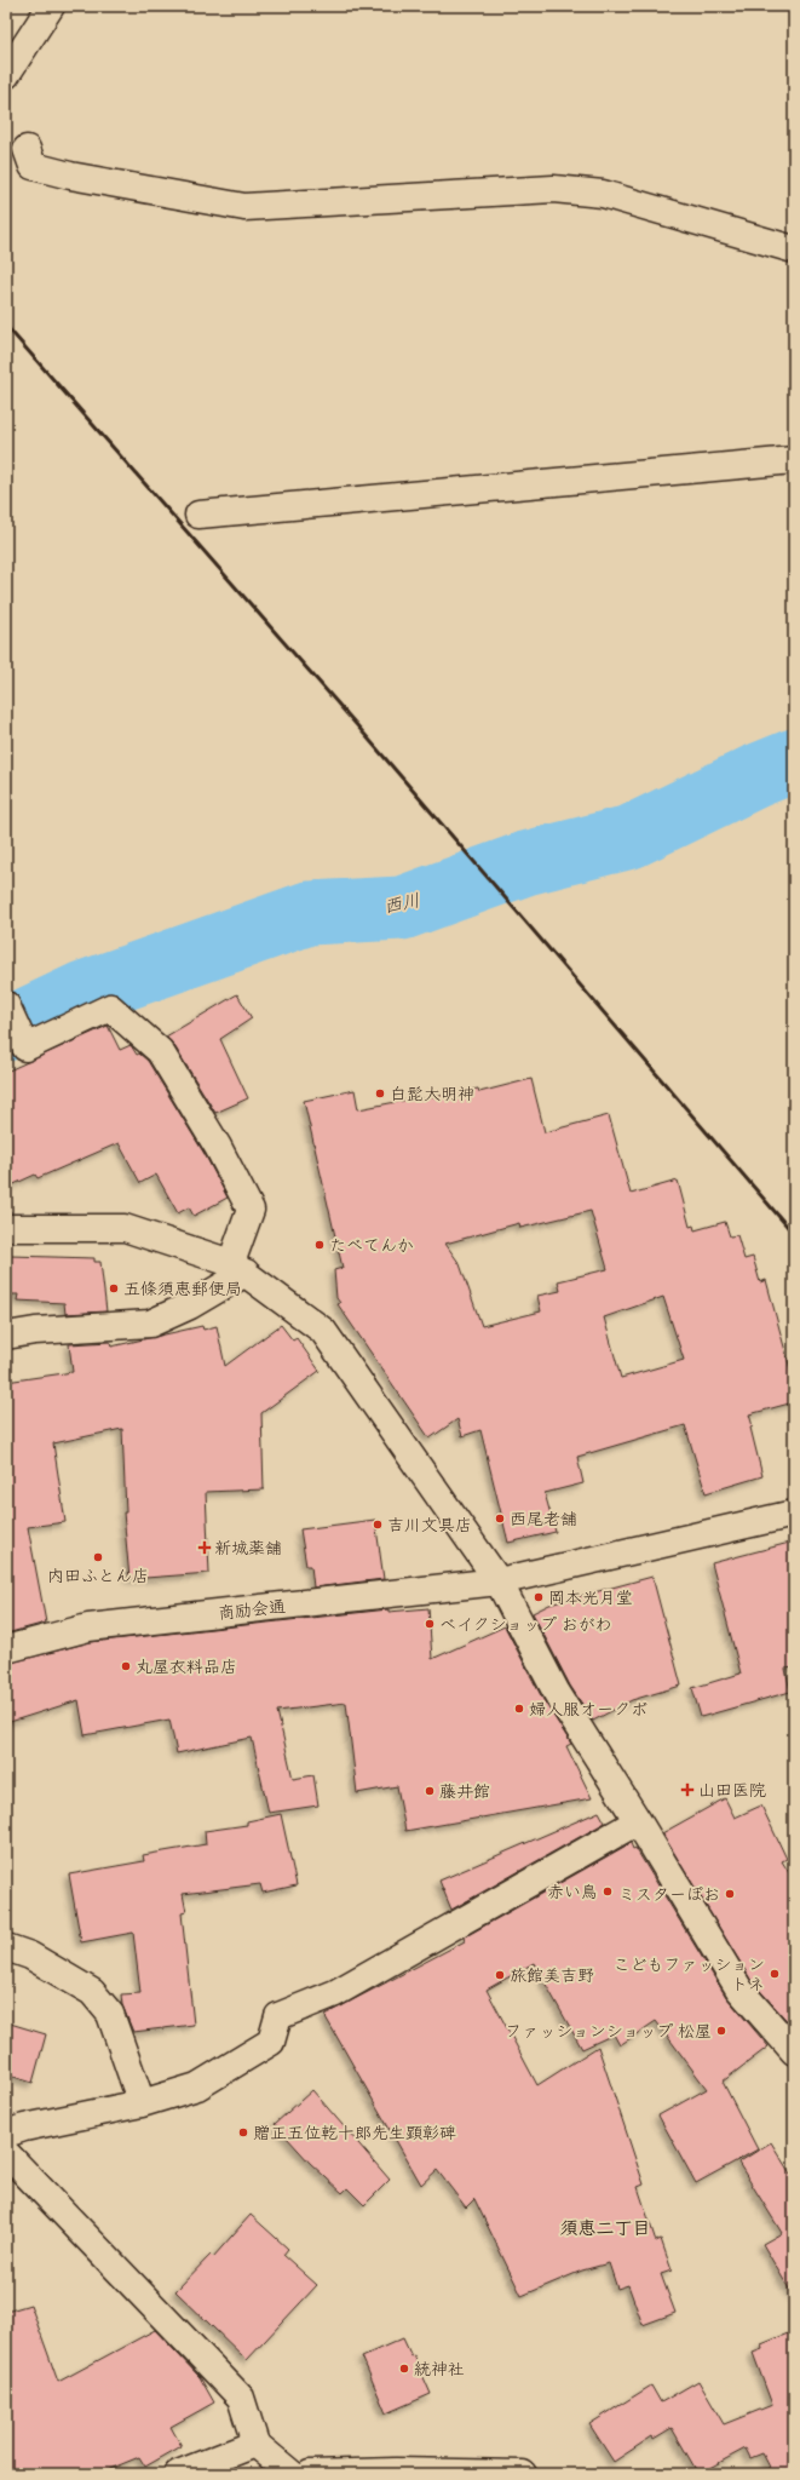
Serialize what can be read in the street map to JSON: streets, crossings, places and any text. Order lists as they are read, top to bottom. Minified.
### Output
{"streets":{"main road":["商励会通"]},"districts":["須恵二丁目"],"water":["西川"],"places":{"other":["白髭大明神","たべてんか","五條須恵郵便局","西尾老舗","吉川文具店","内田ふとん店","岡本光月堂","ベイクショップ おがわ","丸屋衣料品店","婦人服オークボ","藤井館","赤い鳥","ミスターぽお","こどもファッション トネ","旅館美吉野","ファッションショップ 松屋","贈正五位乾十郎先生顕彰碑","統神社"],"health":["新城薬舗","山田医院"]}}
